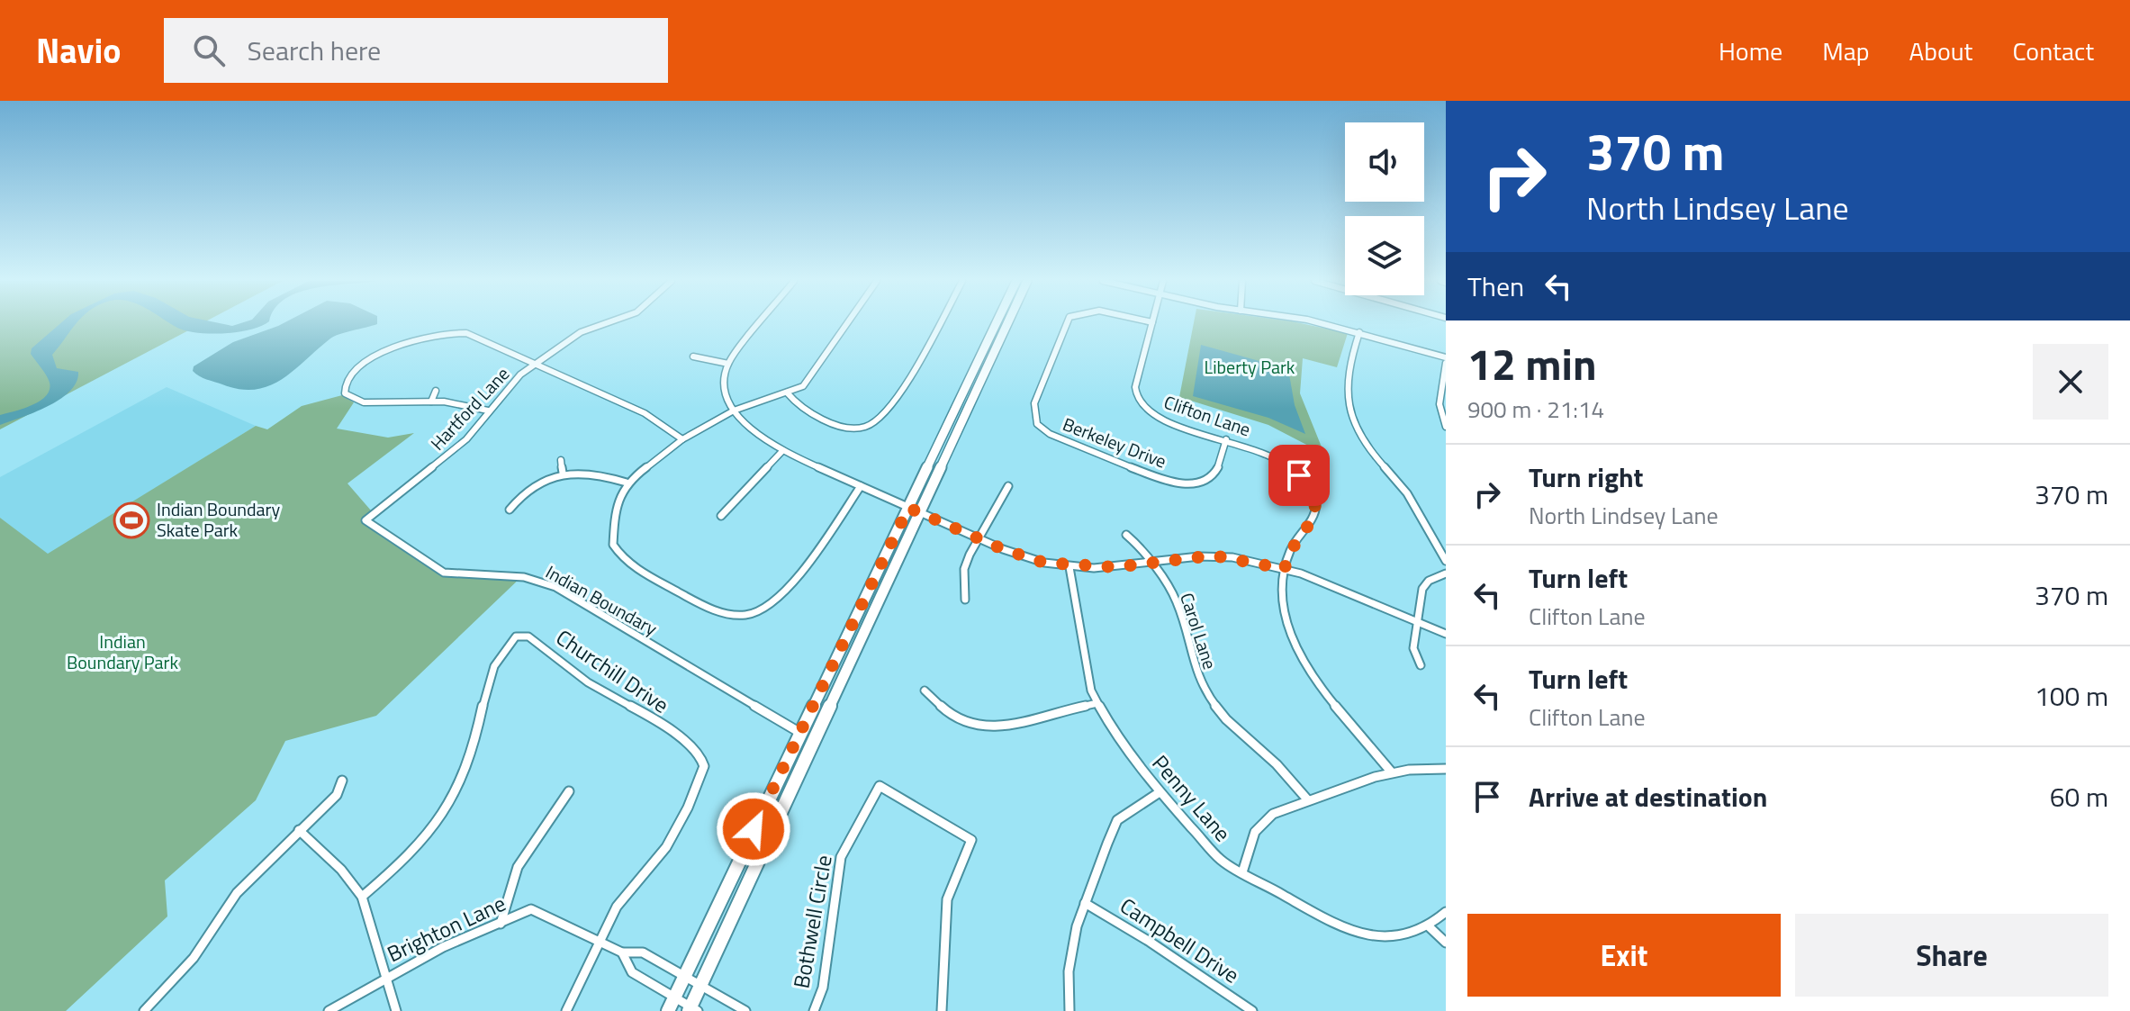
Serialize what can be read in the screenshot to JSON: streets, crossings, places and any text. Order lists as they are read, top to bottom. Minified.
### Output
{"streets":{"street":["Hartford Lane","Clifton Lane","Berkeley Drive","Indian Boundary","Carol Lane","Churchill Drive","Penny Lane","Bothwell Circle","Brighton Lane","Campbell Drive"]},"crossings":[["Hartford Lane","Indian Boundary"],["Clifton Lane","Berkeley Drive"],["Churchill Drive","Brighton Lane"]],"parks":["Liberty Park","Indian Boundary Park"],"places":{"sports":["Indian Boundary Skate Park"]},"page":{"header":"Navio","search":"Search here","nav":["Home","Map","About","Contact"],"turn":["370 m","North Lindsey Lane"],"then":"Then","heading":["12 min","900 m · 21:14"],"list":[{"name":"Turn right","note":"North Lindsey Lane","value":"370 m"},{"name":"Turn left","note":"Clifton Lane","value":"370 m"},{"name":"Turn left","note":"Clifton Lane","value":"100 m"},{"name":"Arrive at destination","value":"60 m"}],"buttons":["Exit","Share"]}}
